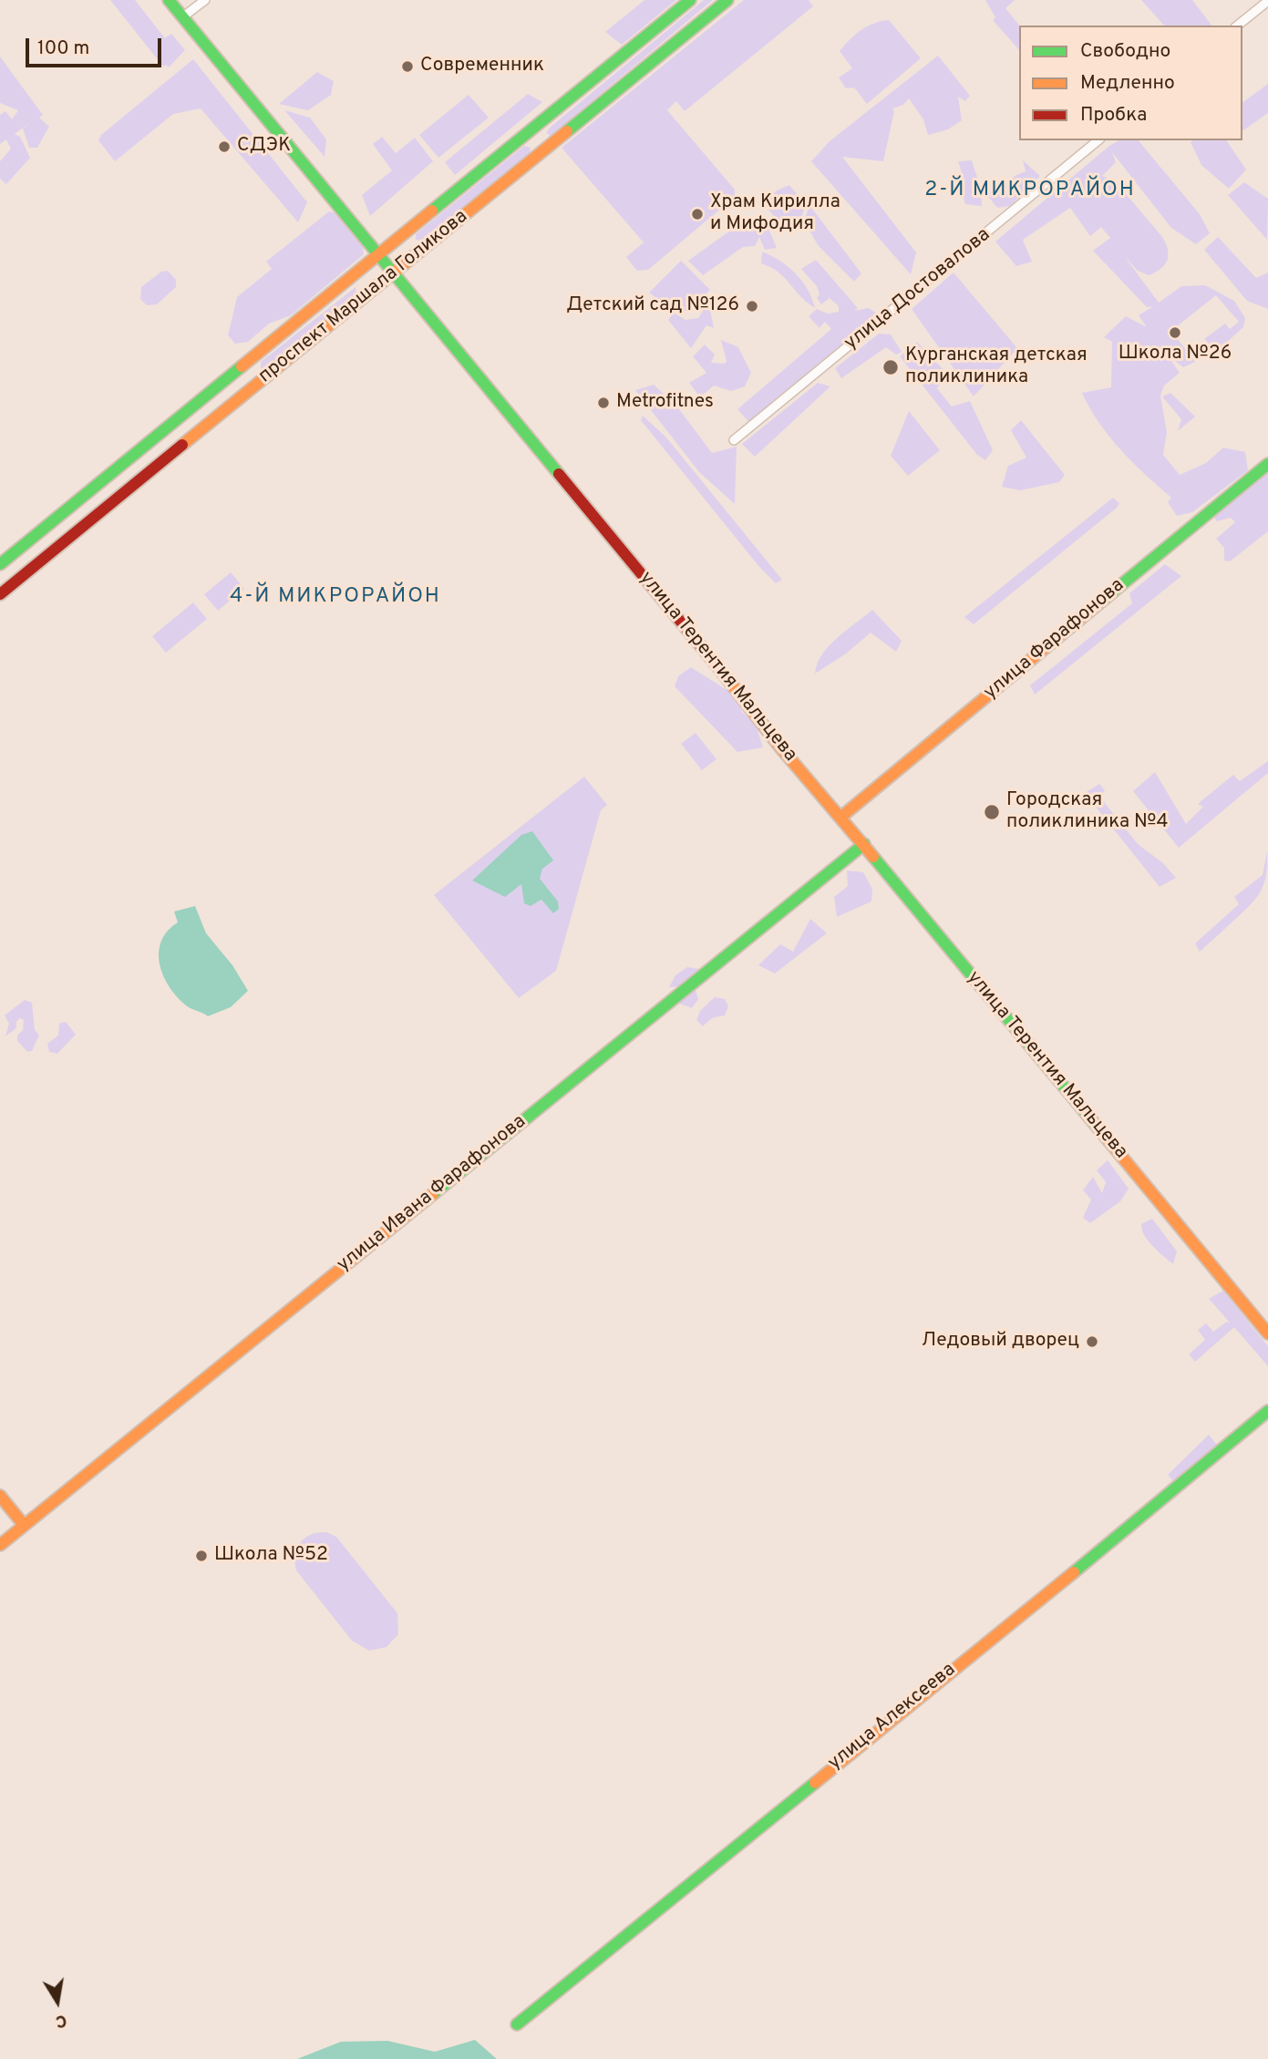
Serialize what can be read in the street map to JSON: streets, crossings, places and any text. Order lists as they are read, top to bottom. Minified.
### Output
{"streets":{"street":["улица Достовалова","проспект Маршала Голикова","улица Фарафонова","улица Терентия Мальцева","улица Ивана Фарафонова","улица Алексеева"]},"crossings":[["проспект Маршала Голикова","улица Терентия Мальцева"],["улица Фарафонова","улица Терентия Мальцева"],["улица Терентия Мальцева","улица Ивана Фарафонова"]],"districts":["2-Й МИКРОРАЙОН","4-Й МИКРОРАЙОН"],"places":["Современник","СДЭК","Храм Кирилла и Мифодия","Детский сад №126","Школа №26","Курганская детская поликлиника","Metrofitnes","Городская поликлиника №4","Ледовый дворец","Школа №52"],"legend":["Свободно","Медленно","Пробка"],"scale_bar":"100 m","north":"bottom"}
